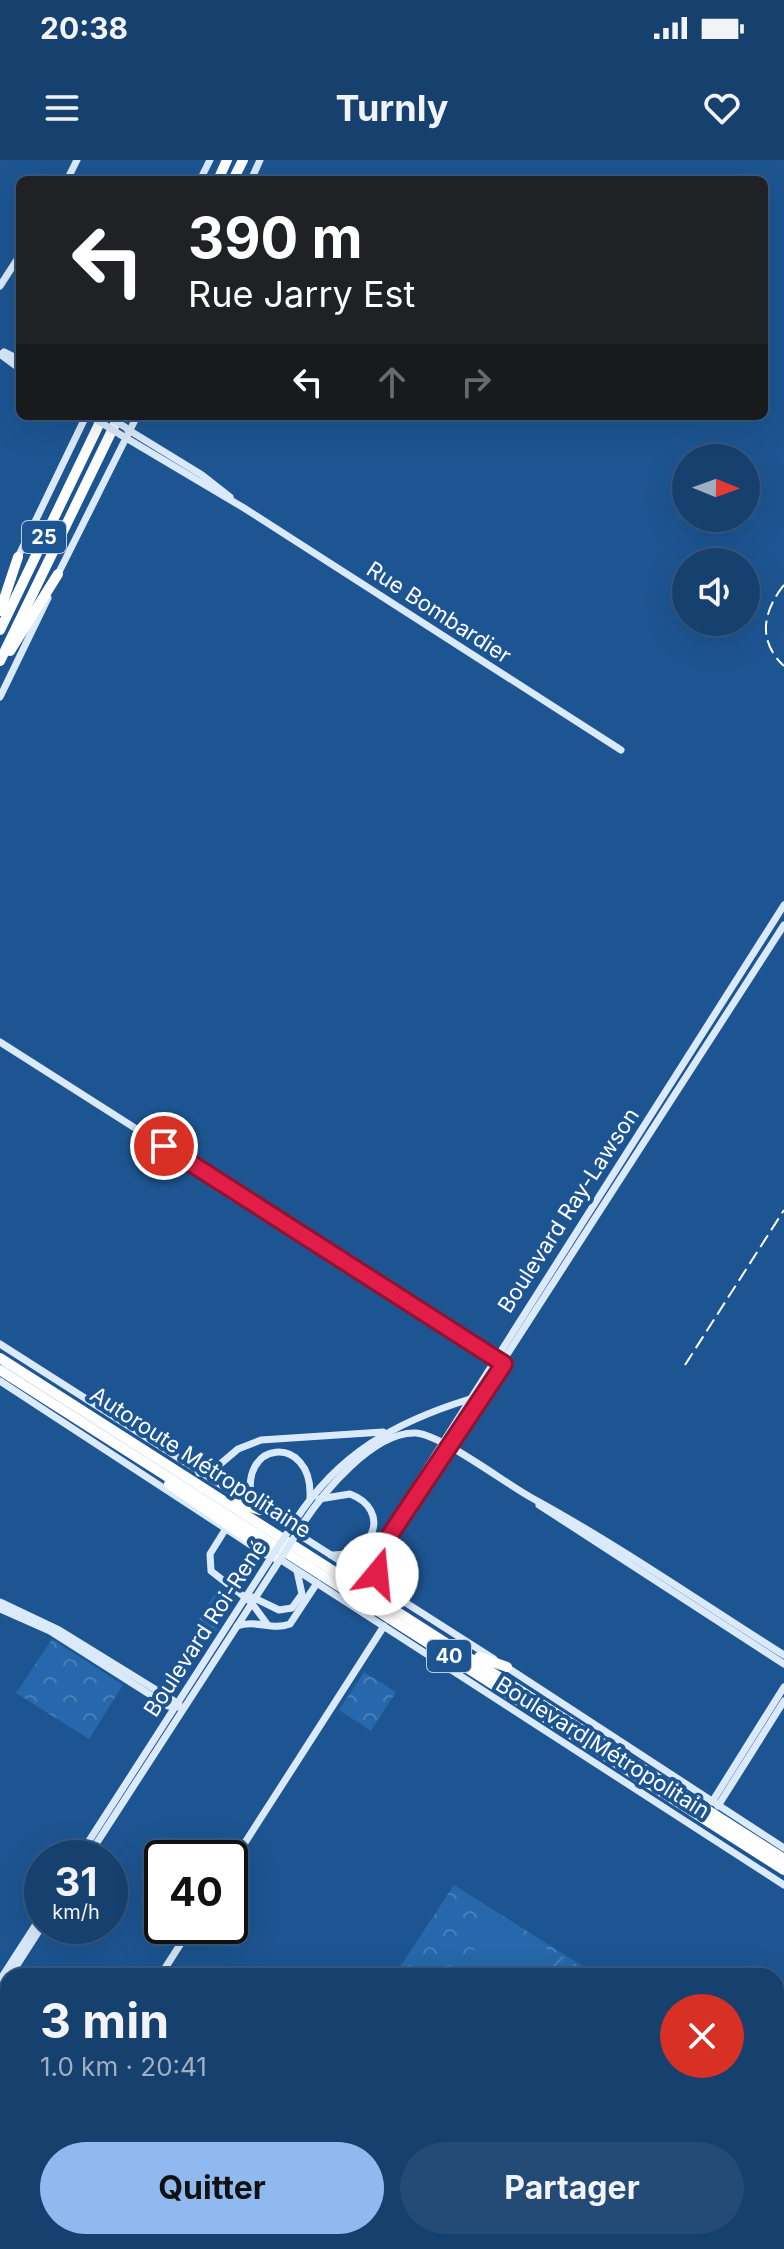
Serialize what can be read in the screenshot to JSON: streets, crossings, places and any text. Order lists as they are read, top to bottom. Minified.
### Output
{"streets":{"highway":["25","Autoroute Métropolitaine","40"],"street":["Rue Bombardier","Boulevard Ray-Lawson","Boulevard Roi-René","Boulevard Métropolitain"]},"crossings":[["25","Rue Bombardier"],["Boulevard Ray-Lawson","Boulevard Roi-René"],["Boulevard Ray-Lawson","Boulevard Métropolitain"],["Boulevard Roi-René","Boulevard Métropolitain"]],"north":"right","page":{"status":"20:38","header":"Turnly","turn":["390 m","Rue Jarry Est"],"speed":"31 km/h","limit":"40","heading":["3 min","1.0 km · 20:41"],"buttons":["Quitter","Partager"]}}
